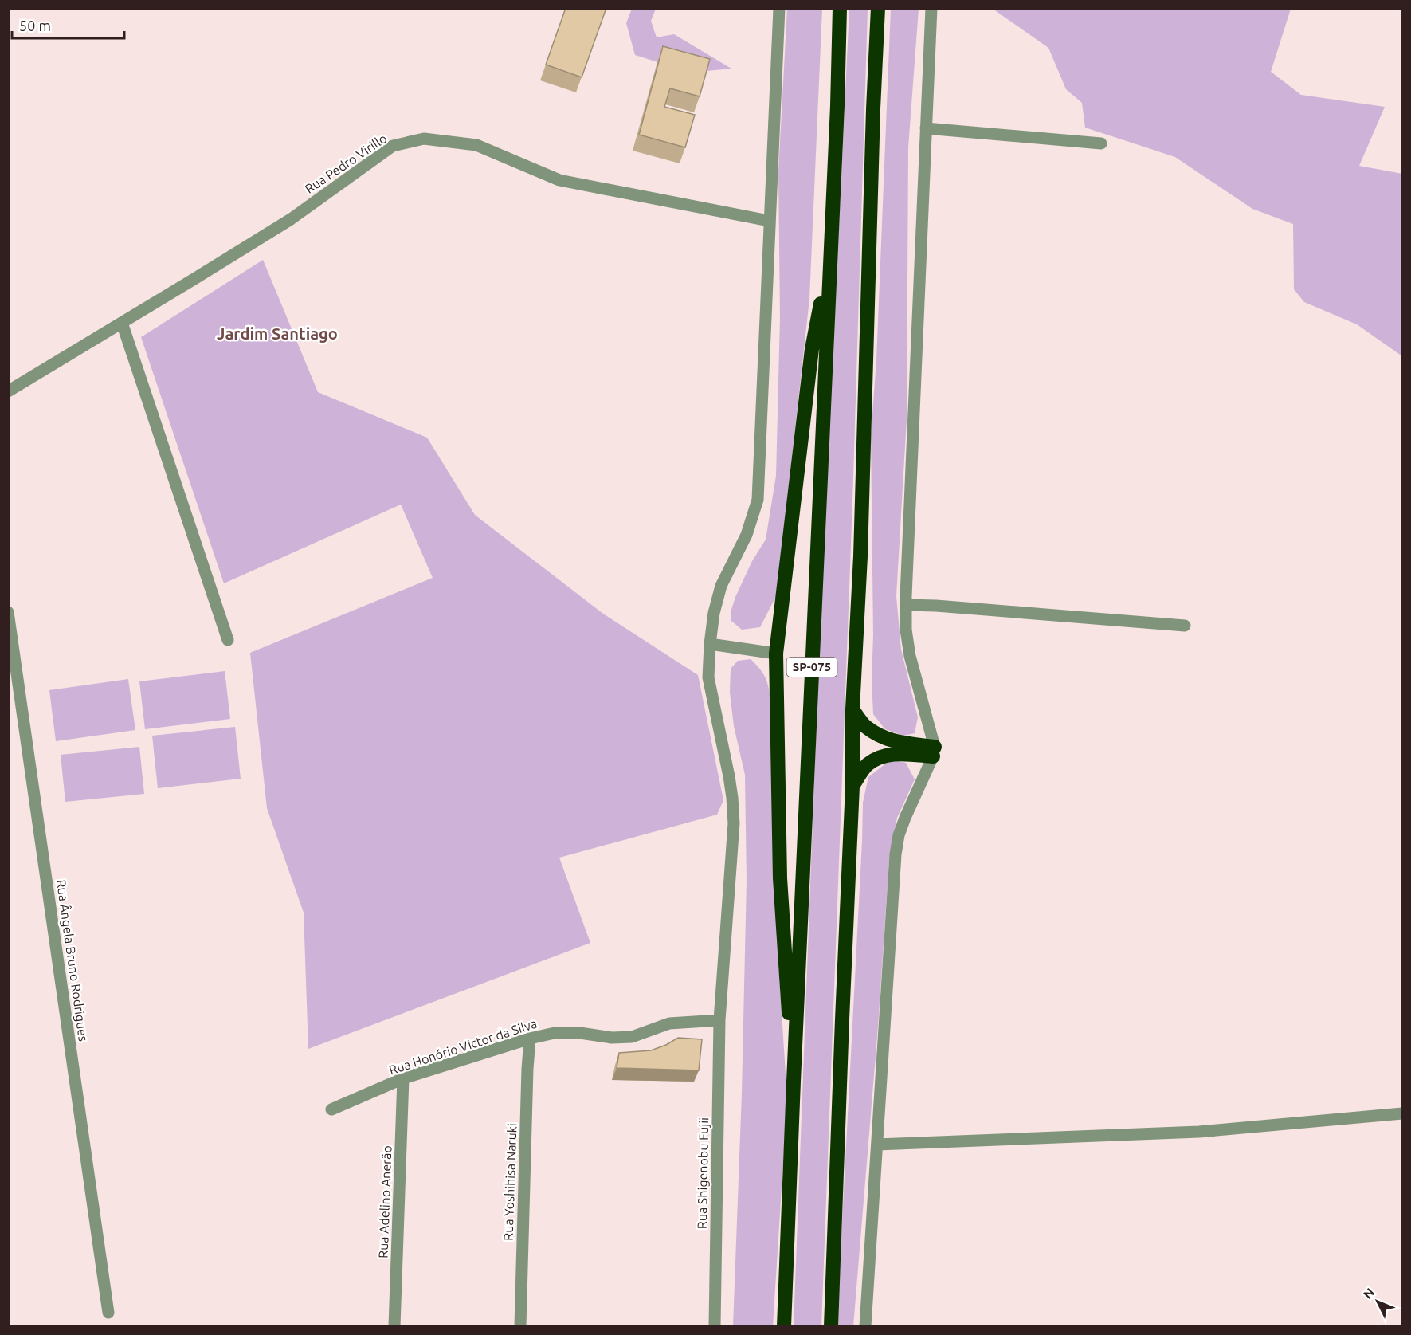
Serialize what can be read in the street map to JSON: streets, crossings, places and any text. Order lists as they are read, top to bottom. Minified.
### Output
{"streets":{"highway":["SP-075"],"street":["Rua Pedro Virillo","Rua Ângela Bruno Rodrigues","Rua Honório Victor da Silva","Rua Shigenobu Fujii","Rua Yoshihisa Naruki","Rua Adelino Anerão"]},"crossings":[["Rua Pedro Virillo","Rua Shigenobu Fujii"],["Rua Honório Victor da Silva","Rua Shigenobu Fujii"],["Rua Honório Victor da Silva","Rua Yoshihisa Naruki"],["Rua Honório Victor da Silva","Rua Adelino Anerão"]],"districts":["Jardim Santiago"],"scale_bar":"50 m","north":"top left"}
